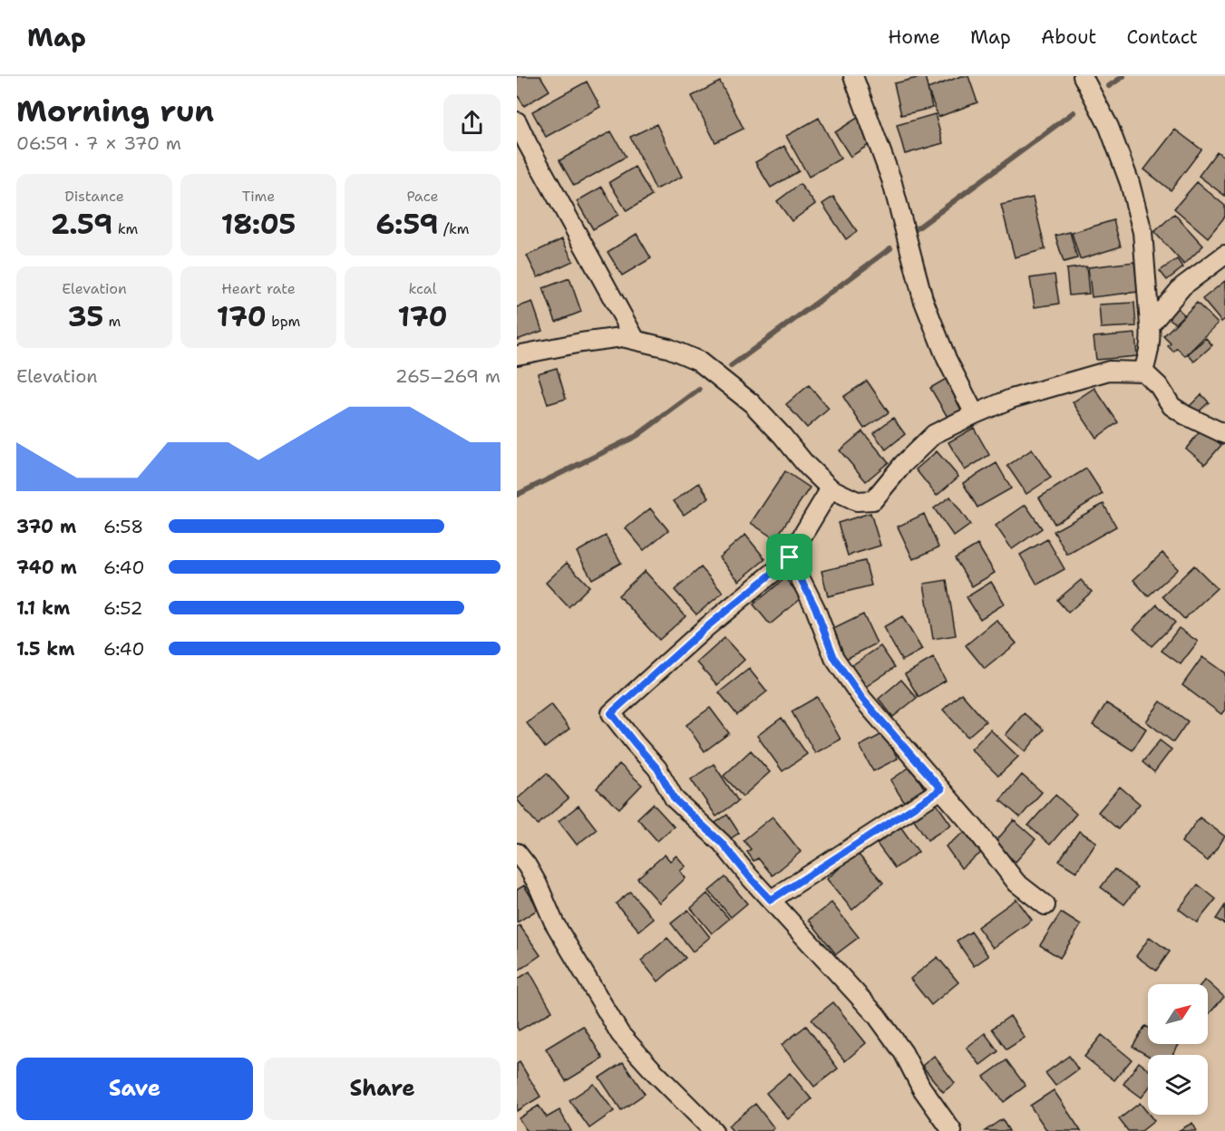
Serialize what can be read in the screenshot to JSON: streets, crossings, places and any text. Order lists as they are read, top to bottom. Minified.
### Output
{"north":"top right","page":{"header":"Map","nav":["Home","Map","About","Contact"],"heading":["Morning run","06:59 · 7 × 370 m"],"stats":[["Distance","2.59 km"],["Time","18:05"],["Pace","6:59 /km"],["Elevation","35 m"],["Heart rate","170 bpm"],["kcal","170"]],"chart":["Elevation","265–269 m"],"list":[{"name":"370 m","note":"6:58"},{"name":"740 m","note":"6:40"},{"name":"1.1 km","note":"6:52"},{"name":"1.5 km","note":"6:40"}],"buttons":["Save","Share"]}}
